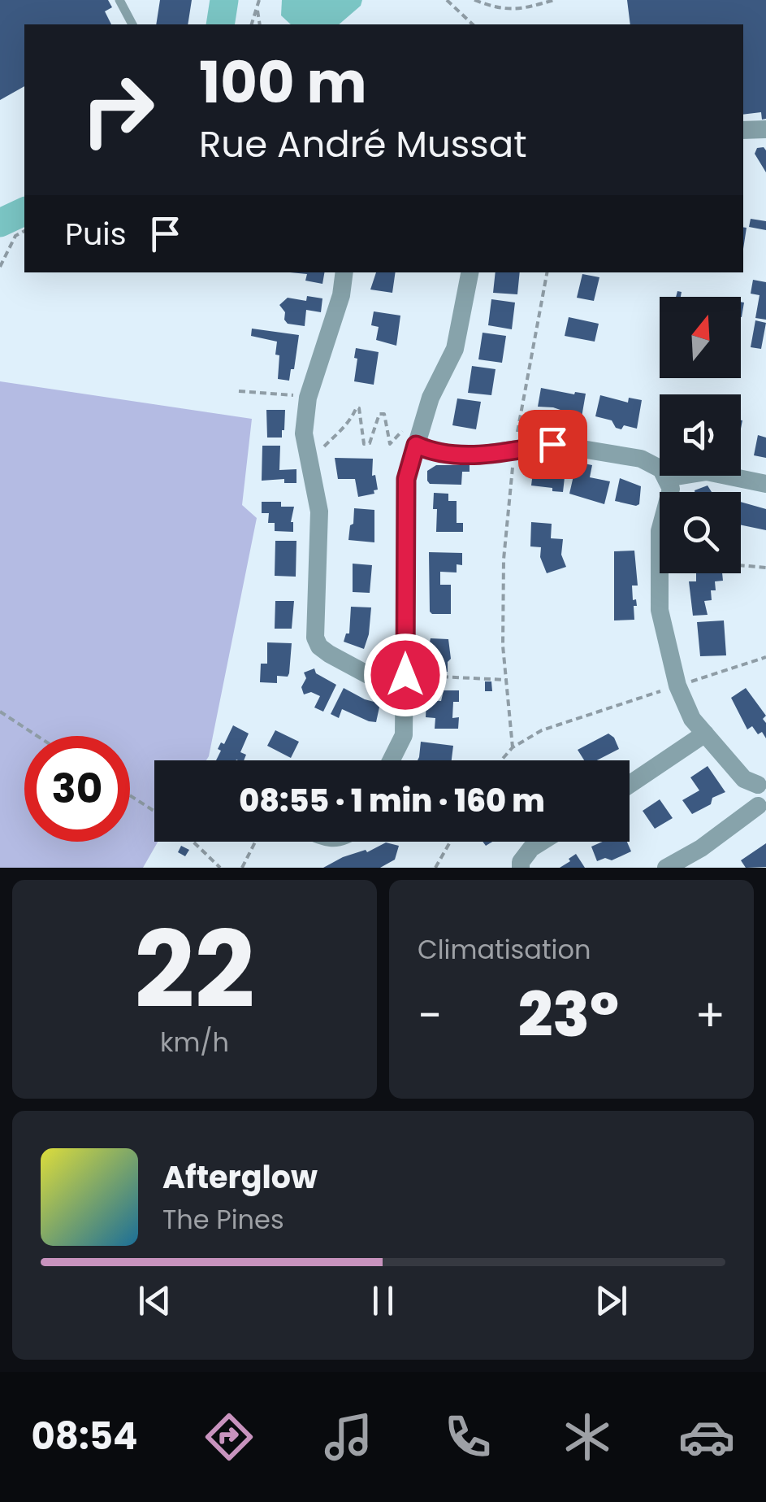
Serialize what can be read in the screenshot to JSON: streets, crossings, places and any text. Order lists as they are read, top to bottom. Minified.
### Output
{"north":"top","page":{"turn":["100 m","Rue André Mussat"],"then":"Puis","limit":"30","trip":"08:55 · 1 min · 160 m","tile":[["22","km/h"],"Climatisation"],"heat":["−","23°","+"],"song":["Afterglow","The Pines"],"tabs":"08:54"}}
